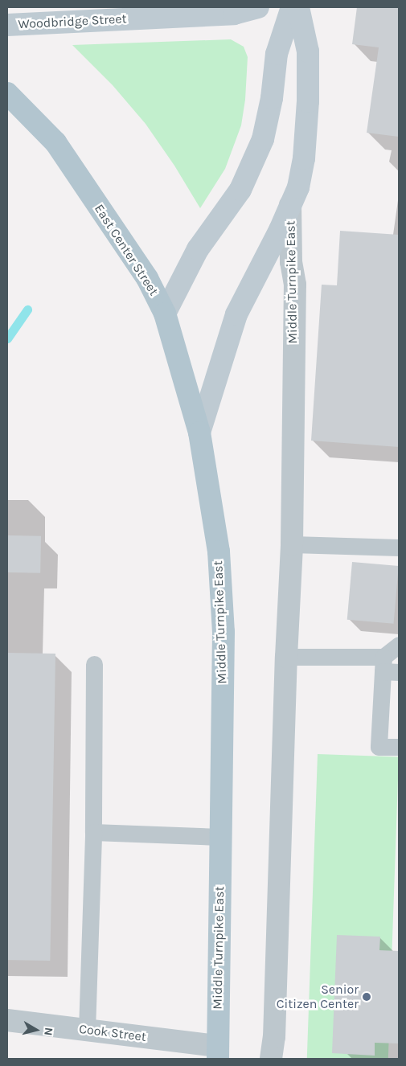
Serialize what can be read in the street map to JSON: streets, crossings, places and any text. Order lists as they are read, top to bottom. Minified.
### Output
{"streets":{"main road":["Woodbridge Street","East Center Street","Middle Turnpike East"],"street":["Cook Street"]},"crossings":[["East Center Street","Middle Turnpike East"],["Middle Turnpike East","Cook Street"]],"places":["Senior Citizen Center"],"north":"right"}
